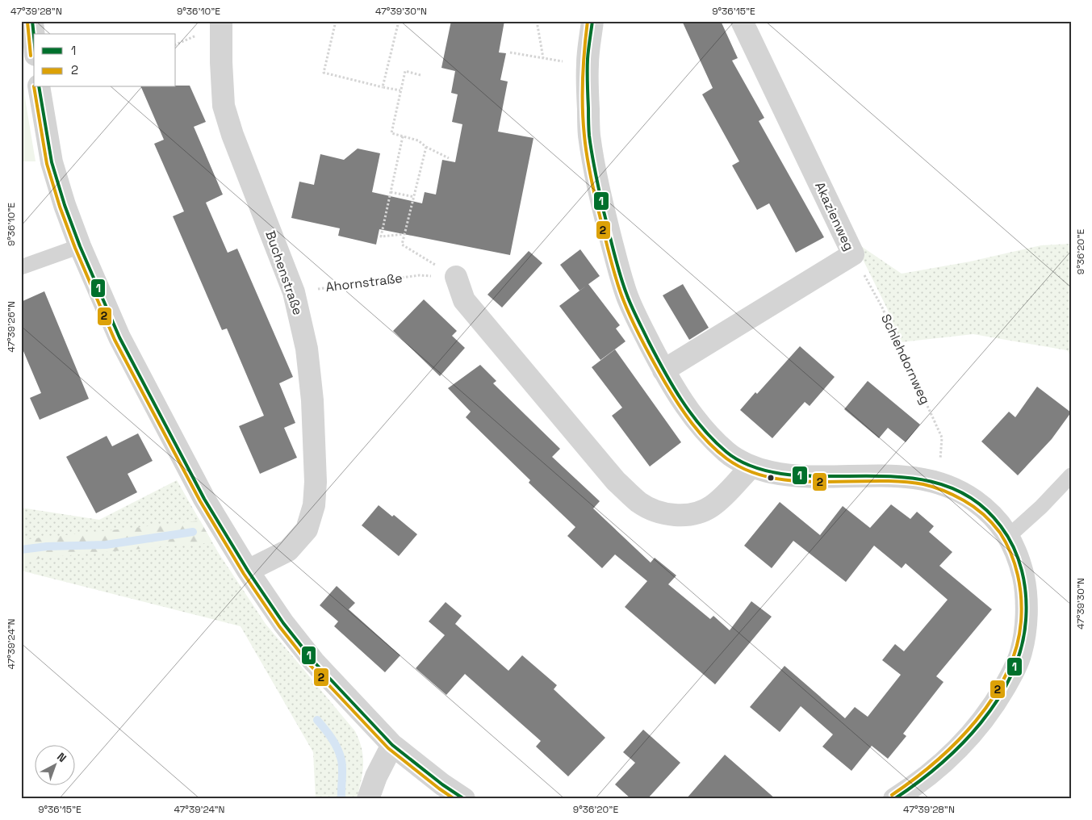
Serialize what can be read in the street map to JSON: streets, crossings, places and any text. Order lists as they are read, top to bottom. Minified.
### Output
{"streets":{"street":["Akazienweg","Buchenstraße"],"path":["Ahornstraße","Schlehdornweg"]},"crossings":[["Akazienweg","Schlehdornweg"]],"lines":["transit line 1","transit line 2"],"legend":["1","2"],"north":"top right","coordinates":["47°39'28\"N","9°36'10\"E","47°39'30\"N","9°36'15\"E","9°36'20\"E","47°39'26\"N","47°39'24\"N"]}
